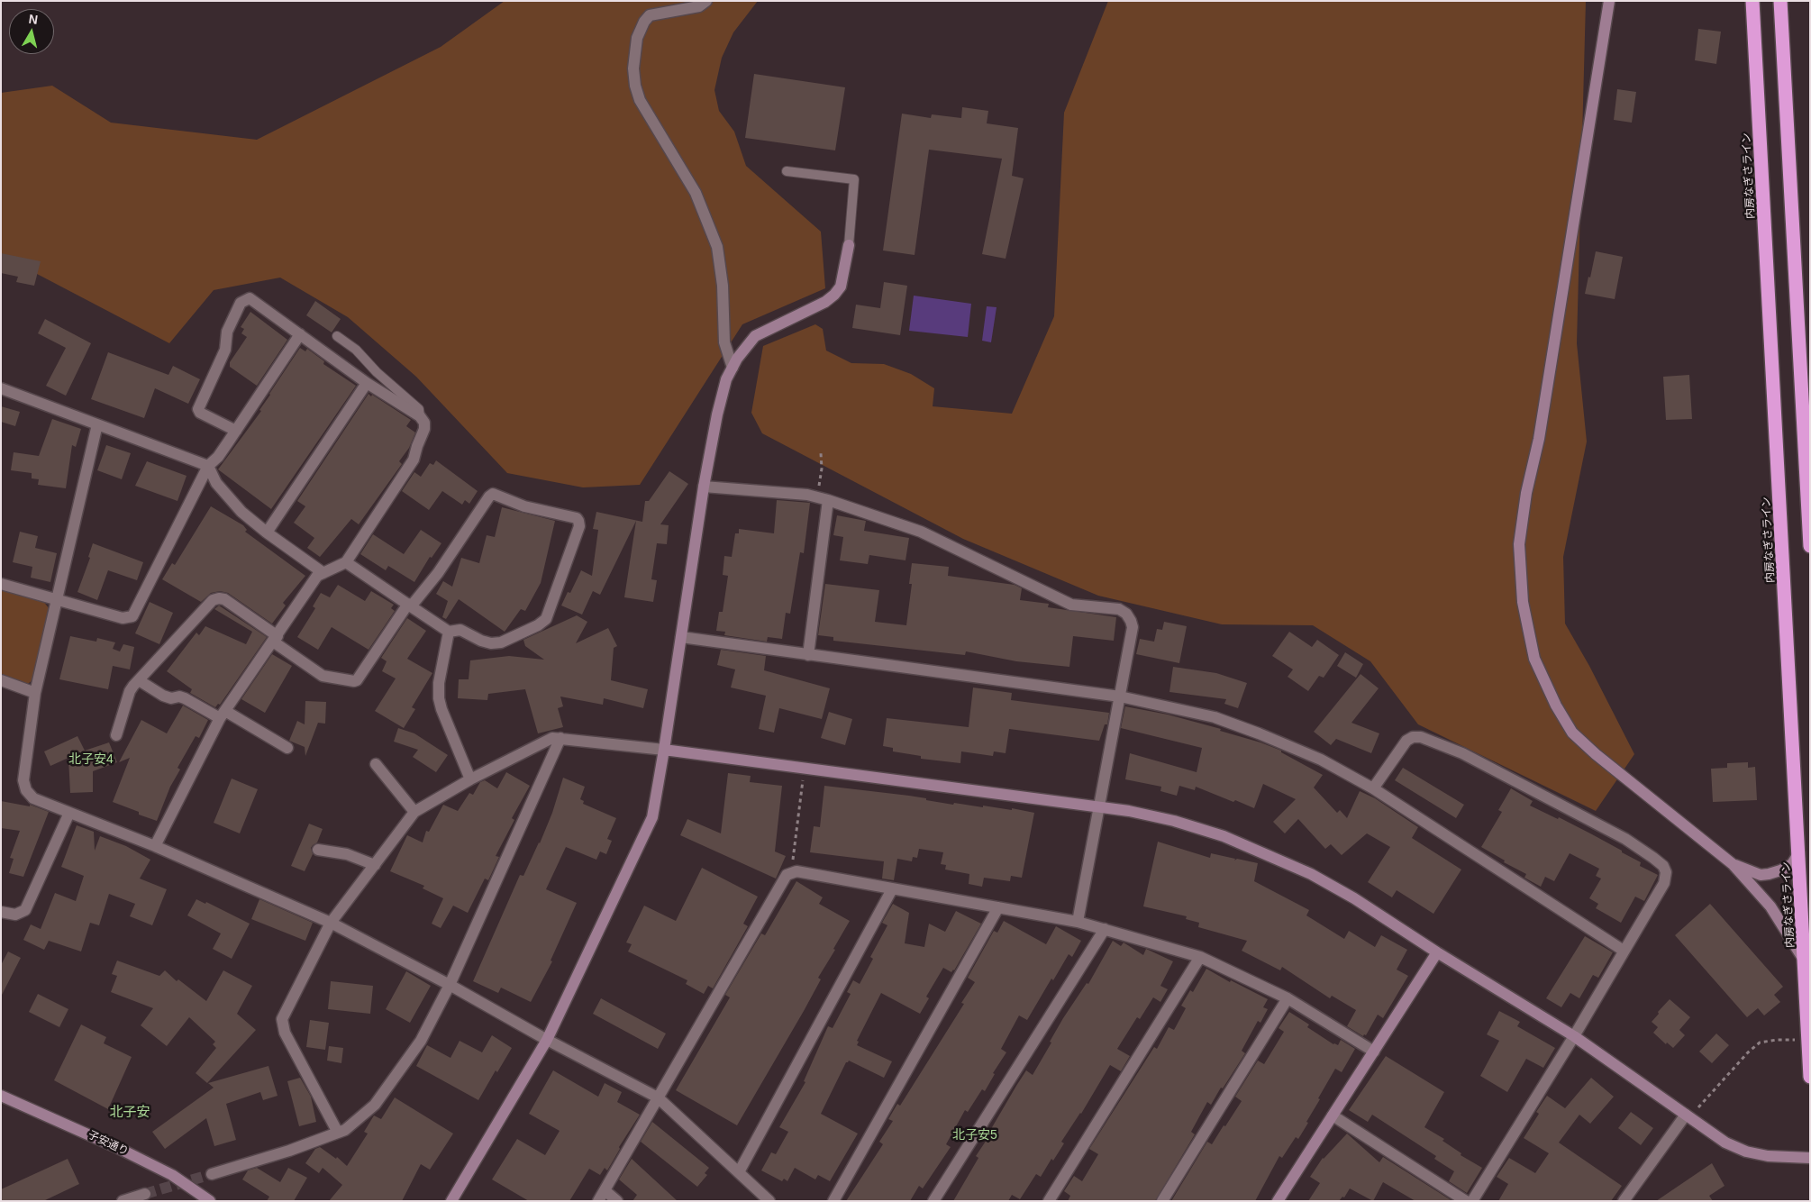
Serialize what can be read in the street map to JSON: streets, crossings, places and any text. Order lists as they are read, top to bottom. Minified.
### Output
{"streets":{"highway":["内房なぎさライン"],"street":["子安通り"]},"districts":["北子安4","北子安","北子安5"],"north":"top"}
